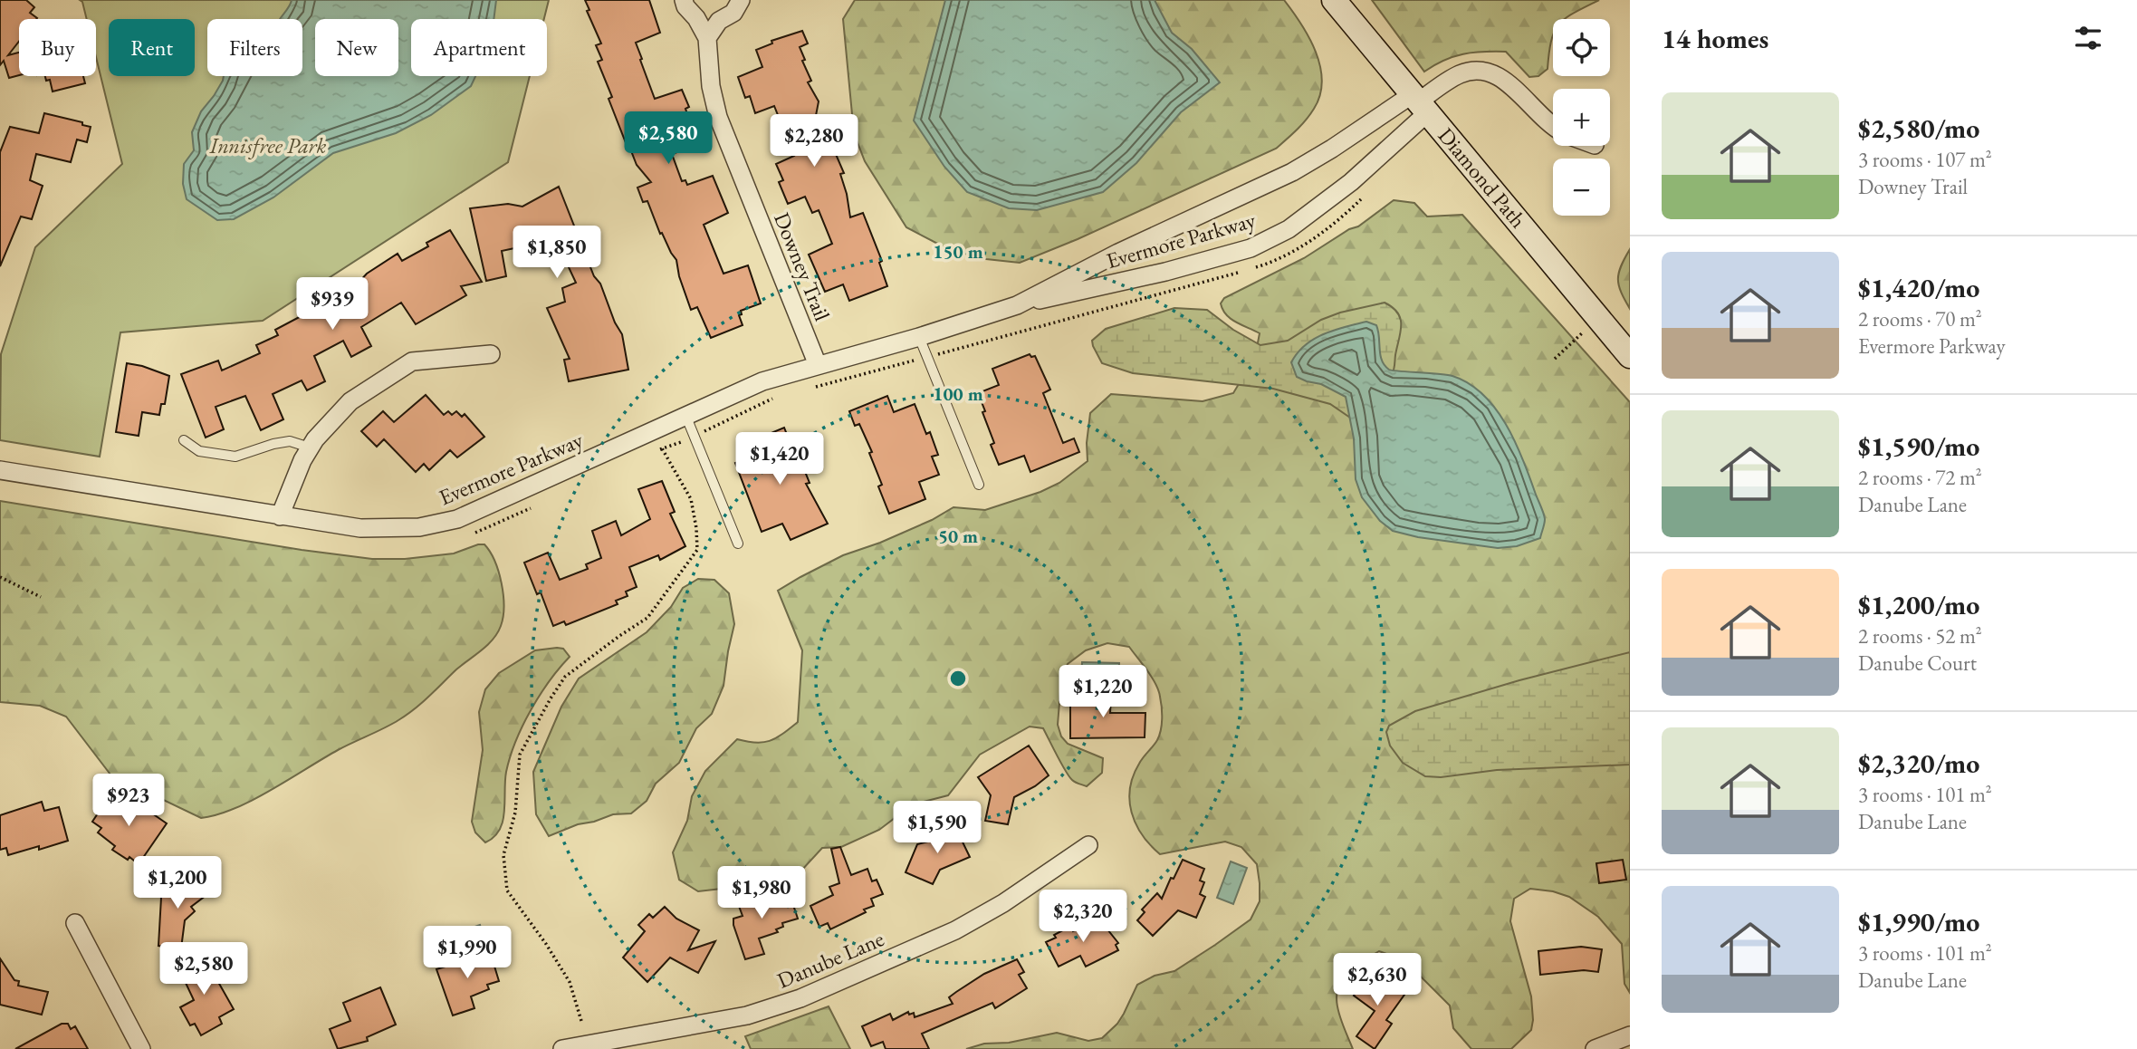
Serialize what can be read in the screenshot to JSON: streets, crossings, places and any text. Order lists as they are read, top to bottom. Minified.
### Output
{"streets":{"street":["Diamond Path","Evermore Parkway","Downey Trail","Danube Lane"]},"crossings":[["Diamond Path","Evermore Parkway"],["Evermore Parkway","Downey Trail"]],"parks":["Innisfree Park"],"page":{"heading":"14 homes","map_buttons":["+","−"],"chip":["Buy","Rent","Filters","New","Apartment"],"list":[{"name":"$2,580/mo","note":"3 rooms · 107 m² · Downey Trail"},{"name":"$1,420/mo","note":"2 rooms · 70 m² · Evermore Parkway"},{"name":"$1,590/mo","note":"2 rooms · 72 m² · Danube Lane"},{"name":"$1,200/mo","note":"2 rooms · 52 m² · Danube Court"},{"name":"$2,320/mo","note":"3 rooms · 101 m² · Danube Lane"},{"name":"$1,990/mo","note":"3 rooms · 101 m² · Danube Lane"}],"price":["$2,580","$2,280","$1,850","$939","$1,420","$1,220","$923","$1,590","$1,200","$1,980","$2,320","$1,990","$2,580","$2,630"]},"rings":["150 m","100 m","50 m"]}
